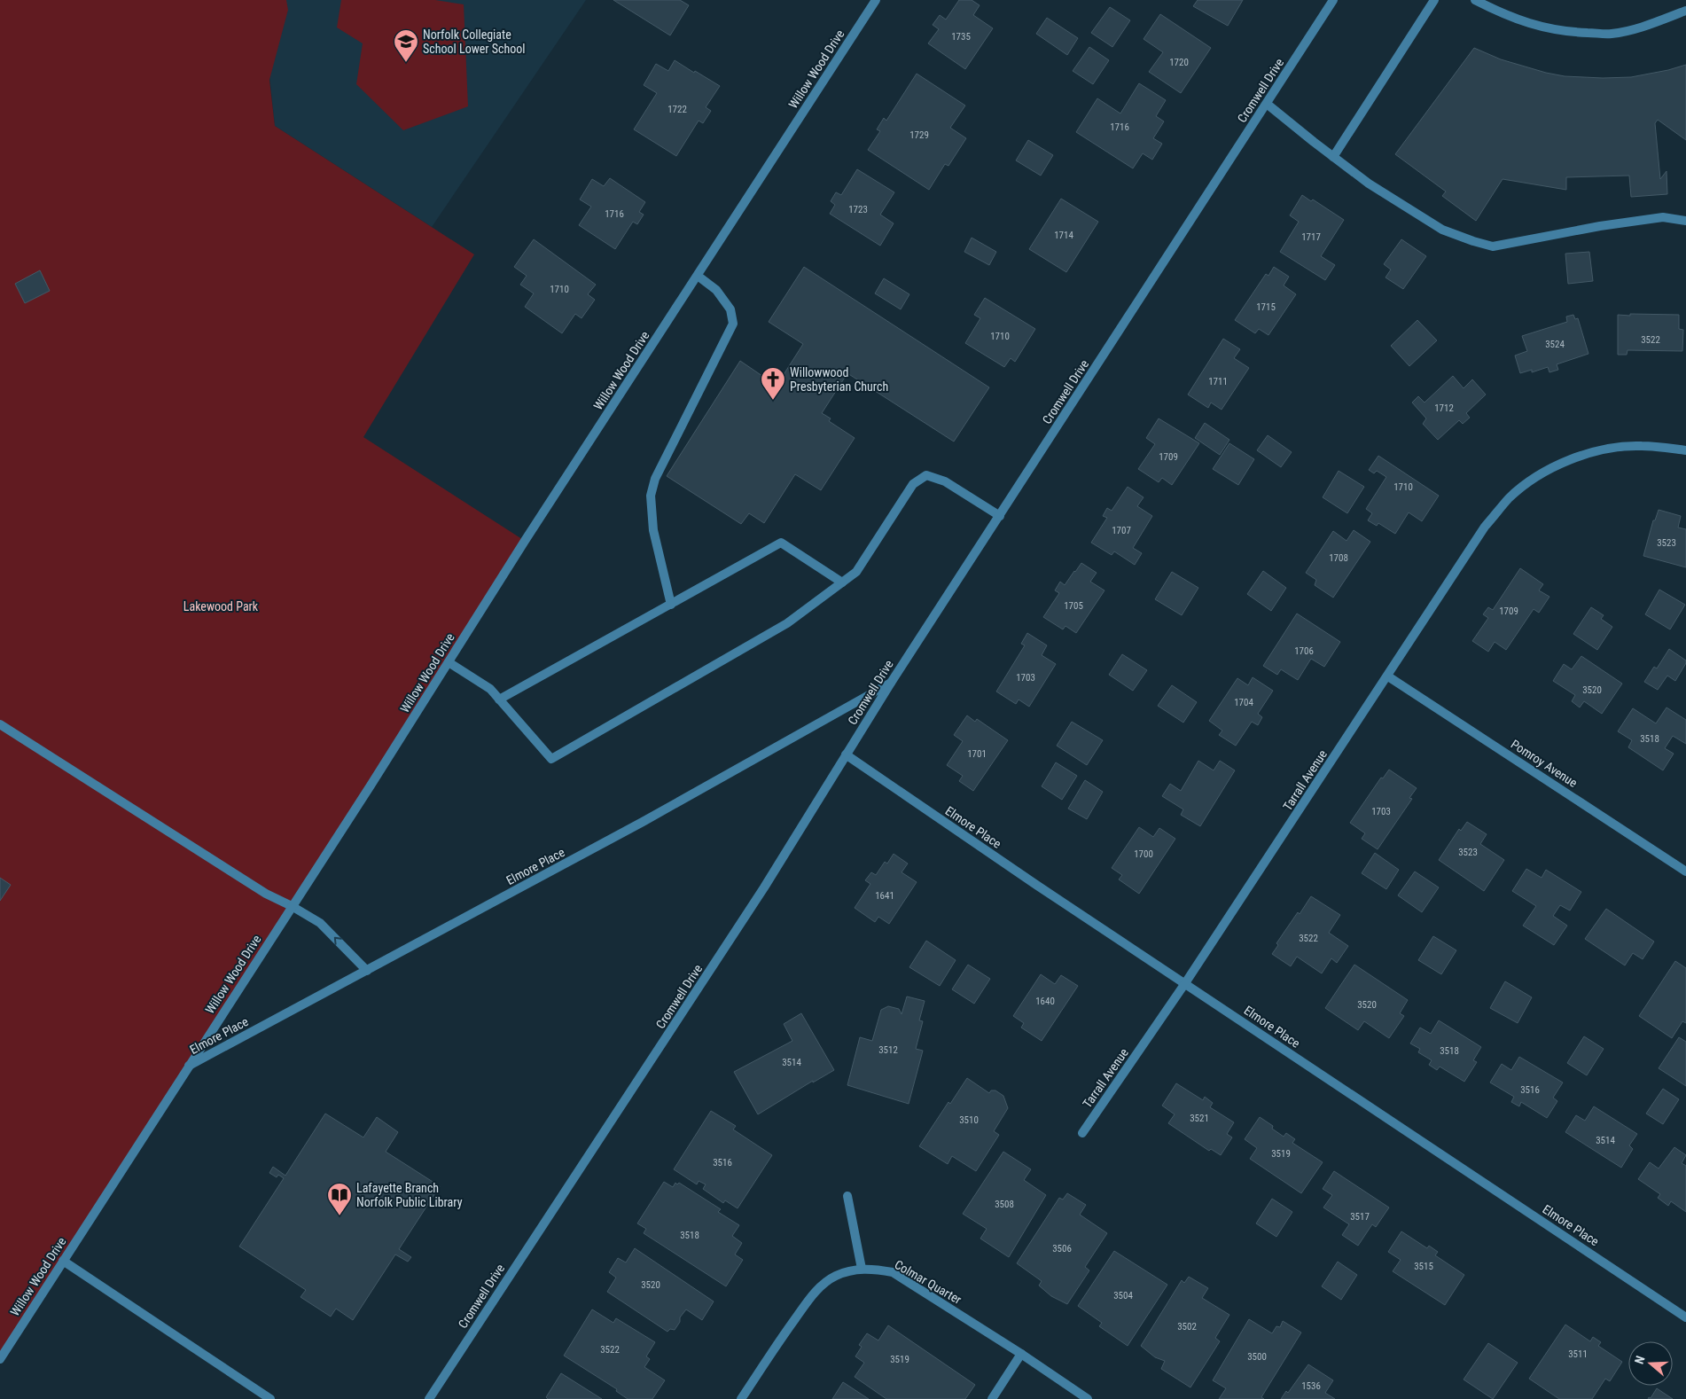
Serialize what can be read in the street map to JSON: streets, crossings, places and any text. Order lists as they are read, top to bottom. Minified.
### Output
{"streets":{"street":["Willow Wood Drive","Cromwell Drive","Pomroy Avenue","Tarrall Avenue","Elmore Place","Colmar Quarter"]},"crossings":[["Willow Wood Drive","Elmore Place"],["Cromwell Drive","Elmore Place"],["Pomroy Avenue","Tarrall Avenue"],["Tarrall Avenue","Elmore Place"]],"parks":["Lakewood Park"],"places":{"school or university":["Norfolk Collegiate School Lower School"],"church":["Willowwood Presbyterian Church"],"library":["Lafayette Branch Norfolk Public Library"]},"house_numbers":["1735","1720","1722","1716","1729","1723","1716","1714","1717","1710","1715","1710","3522","3524","1711","1712","1709","1710","1707","3523","1708","1705","1709","1706","1703","3520","1704","3518","1701","1703","3523","1700","1641","3522","1640","3520","3512","3518","3514","3516","3521","3510","3514","3519","3516","3508","3517","3518","3506","3515","3520","3504","3502","3522","3511","3500","3519","1536"],"north":"left"}
